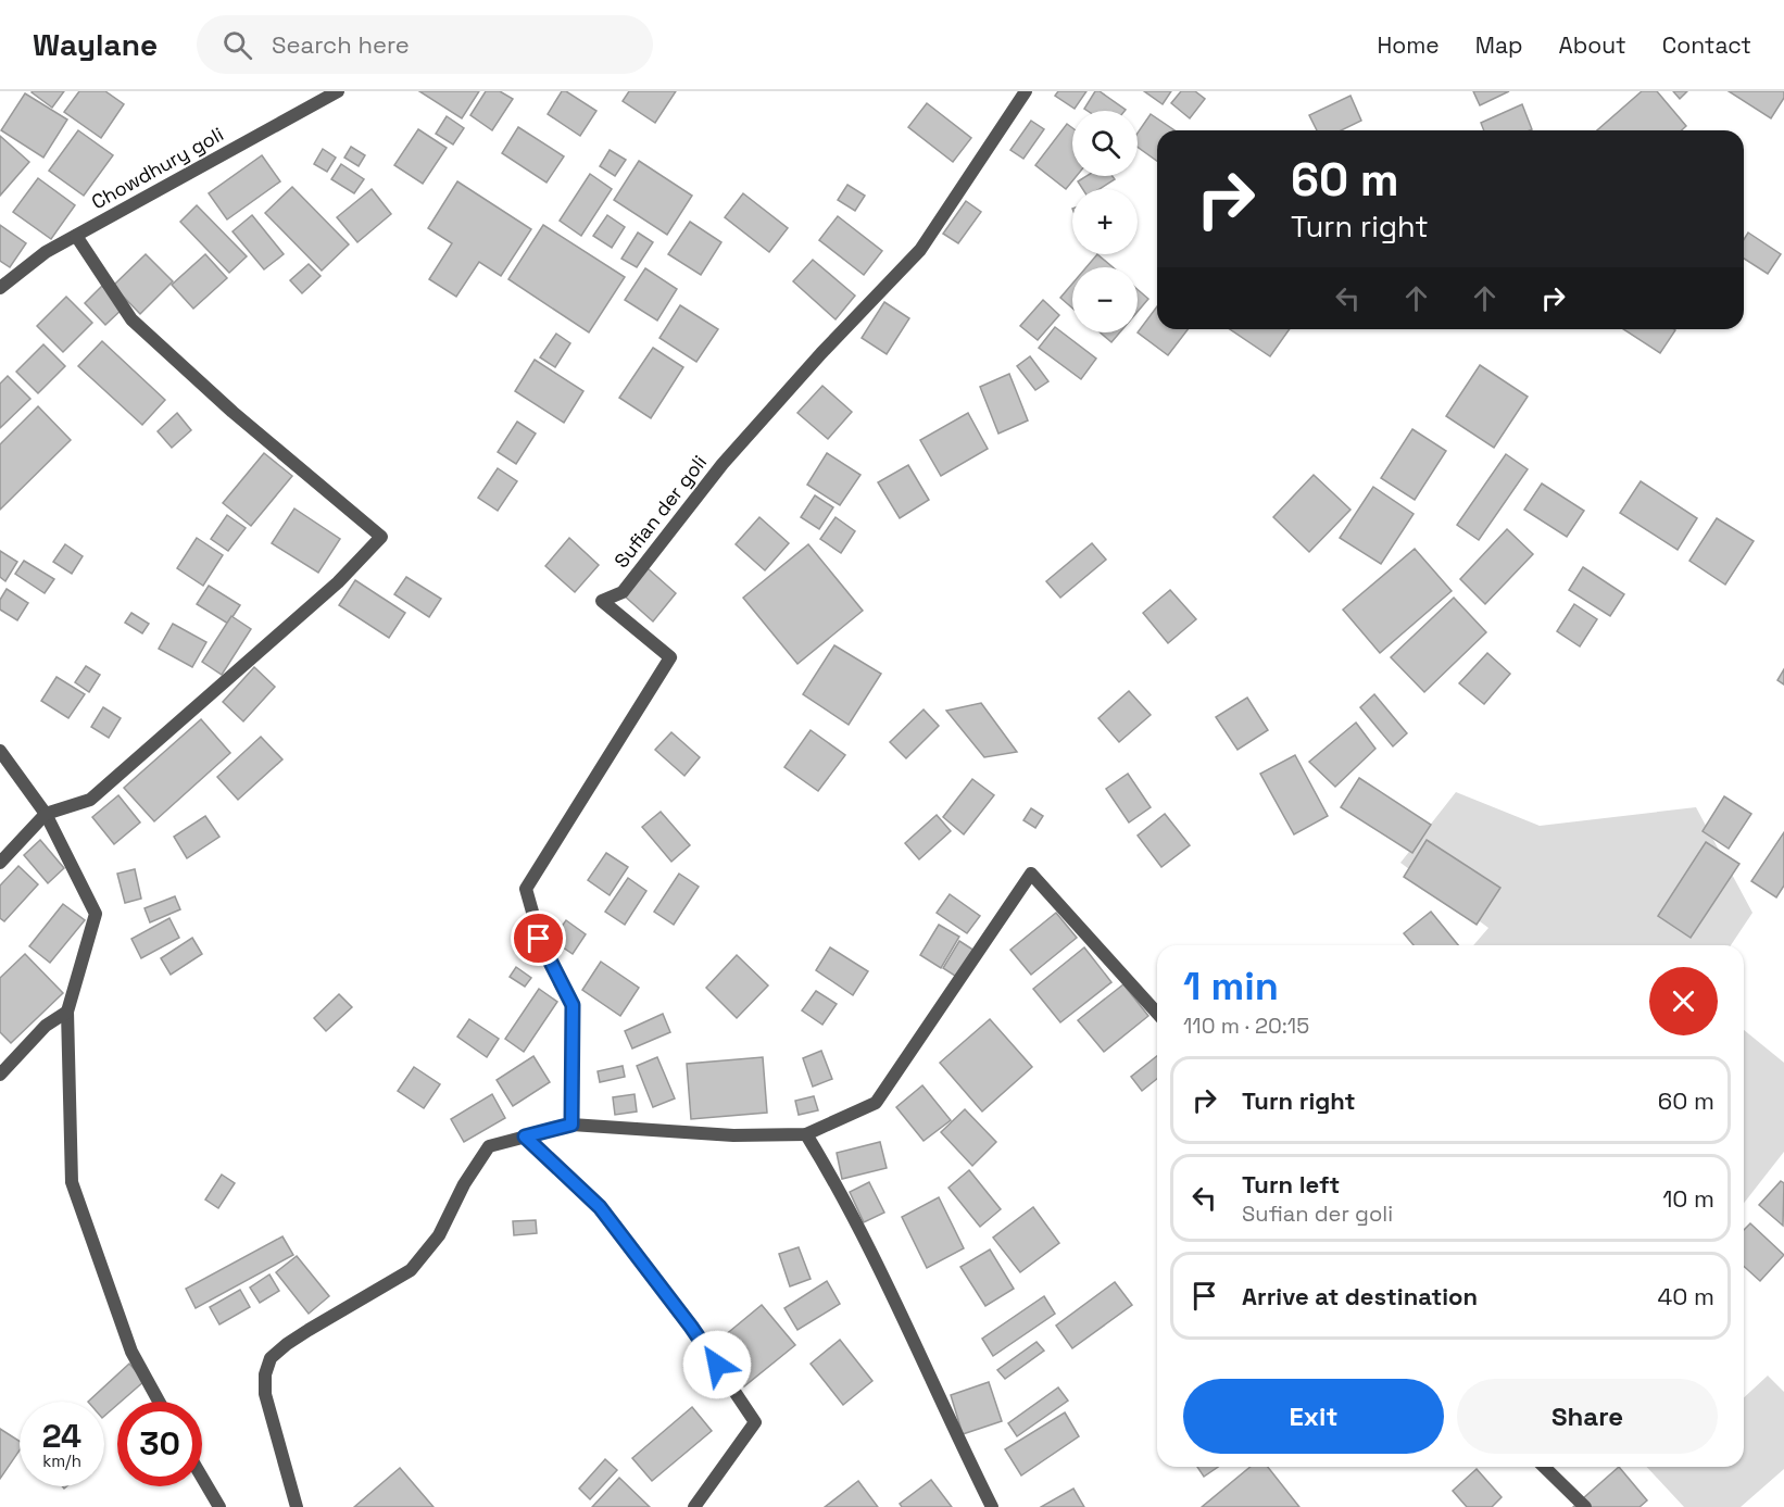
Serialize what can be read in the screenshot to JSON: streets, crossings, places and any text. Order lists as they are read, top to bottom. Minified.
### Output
{"streets":{"street":["Chowdhury goli","Sufian der goli"]},"page":{"header":"Waylane","search":"Search here","nav":["Home","Map","About","Contact"],"map_buttons":["+","−"],"turn":["60 m","Turn right"],"heading":["1 min","110 m · 20:15"],"list":[{"name":"Turn right","value":"60 m"},{"name":"Turn left","note":"Sufian der goli","value":"10 m"},{"name":"Arrive at destination","value":"40 m"}],"buttons":["Exit","Share"],"speed":"24 km/h","limit":"30"}}
